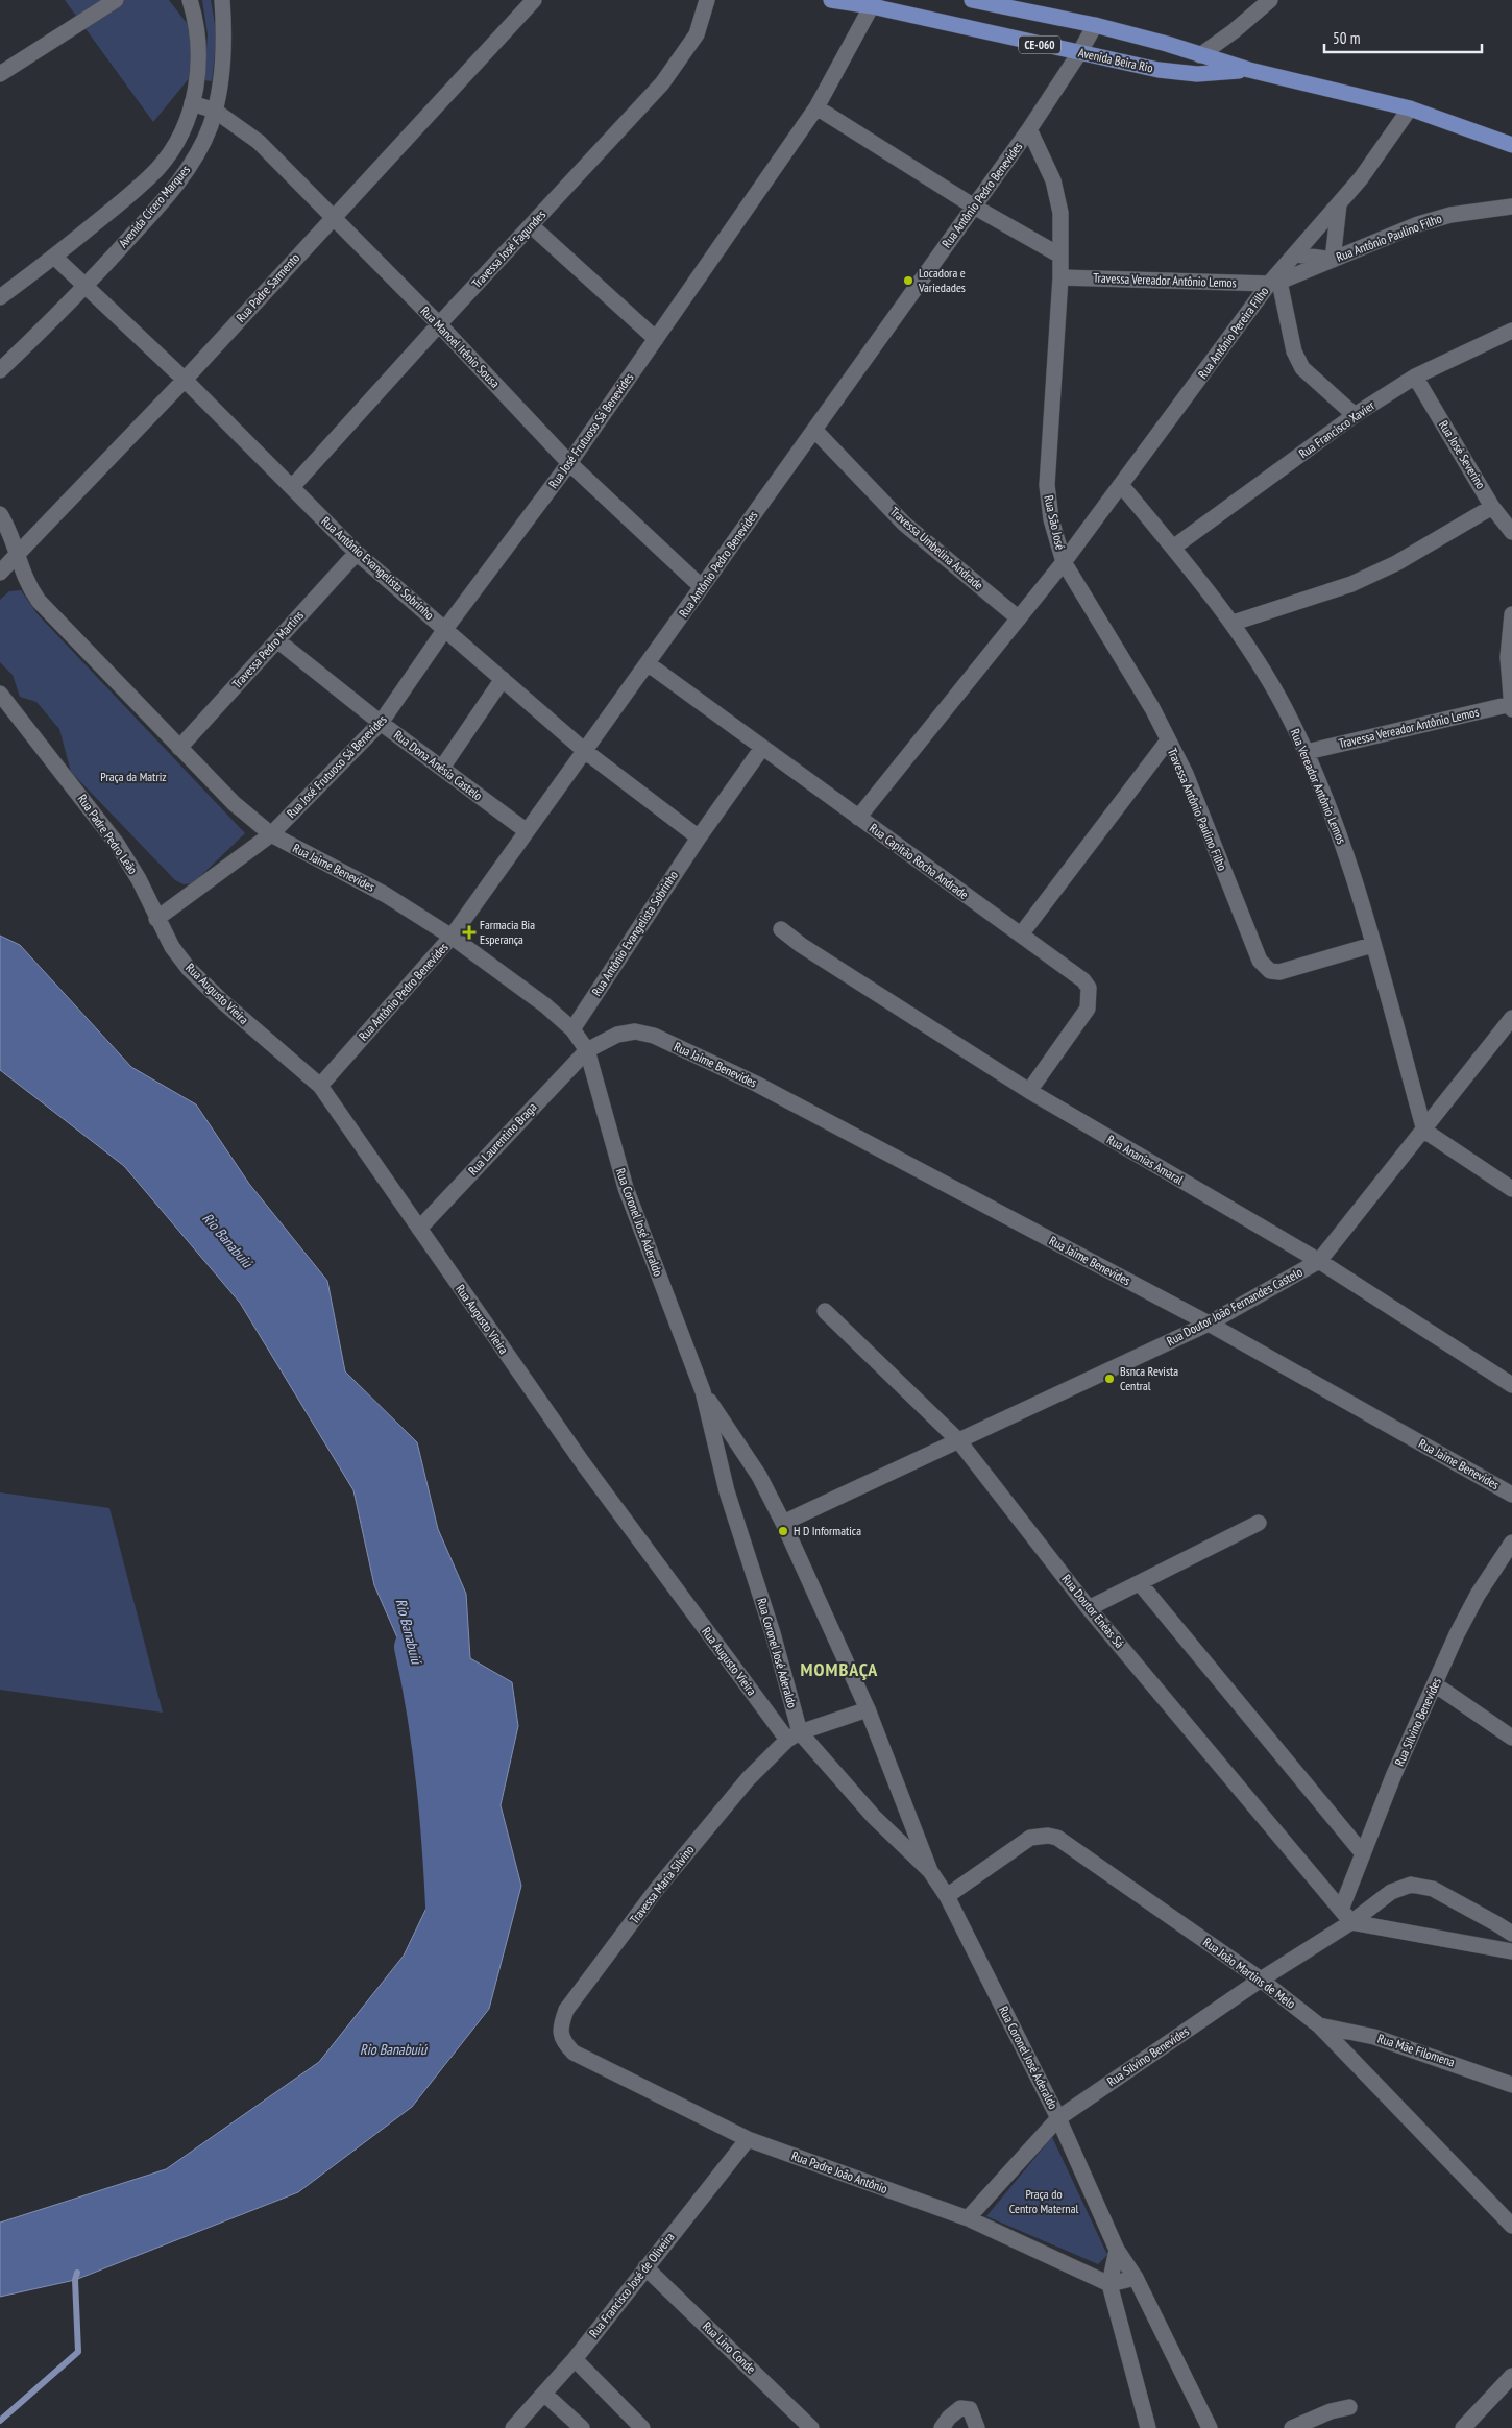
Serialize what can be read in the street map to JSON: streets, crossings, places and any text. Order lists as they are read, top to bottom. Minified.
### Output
{"streets":{"main road":["CE-060","Avenida Beira Rio"],"street":["Rua Antônio Pedro Benevides","Avenida Cícero Marques","Rua Antônio Paulino Filho","Travessa José Fagundes","Travessa Vereador Antônio Lemos","Rua Padre Sarmento","Rua Antônio Pereira Filho","Rua Manoel Irênio Sousa","Rua Francisco Xavier","Rua José Frutuoso Sá Benevides","Rua José Severino","Rua São José","Travessa Umbelina Andrade","Rua Antônio Evangelista Sobrinho","Travessa Pedro Martins","Rua Dona Anésia Castelo","Rua Vereador Antônio Lemos","Travessa Antônio Paulino Filho","Rua Padre Pedro Leão","Rua Capitão Rocha Andrade","Rua Jaime Benevides","Rua Augusto Vieira","Rua Laurentino Braga","Rua Ananias Amaral","Rua Coronel José Aderaldo","Rua Doutor João Fernandes Castelo","Rua Doutor Enéas Sá","Rua Silvino Benevides","Travessa Maria Silvino","Rua João Martins de Melo","Rua Mãe Filomena","Rua Padre João Antônio","Rua Francisco José de Oliveira","Rua Lino Conde"]},"crossings":[["Avenida Beira Rio","Rua Antônio Pedro Benevides"],["Avenida Beira Rio","Rua Antônio Pereira Filho"],["Avenida Beira Rio","Rua José Frutuoso Sá Benevides"],["Rua Antônio Pedro Benevides","Rua Manoel Irênio Sousa"],["Rua Antônio Pedro Benevides","Rua São José"],["Rua Antônio Pedro Benevides","Travessa Umbelina Andrade"],["Rua Antônio Pedro Benevides","Rua Antônio Evangelista Sobrinho"],["Rua Antônio Pedro Benevides","Rua Dona Anésia Castelo"],["Rua Antônio Pedro Benevides","Rua Capitão Rocha Andrade"],["Rua Antônio Pedro Benevides","Rua Jaime Benevides"],["Rua Antônio Pedro Benevides","Rua Augusto Vieira"],["Avenida Cícero Marques","Rua Manoel Irênio Sousa"],["Avenida Cícero Marques","Rua Antônio Evangelista Sobrinho"],["Rua Antônio Paulino Filho","Travessa Vereador Antônio Lemos"],["Rua Antônio Paulino Filho","Rua Antônio Pereira Filho"],["Travessa José Fagundes","Rua Manoel Irênio Sousa"],["Travessa José Fagundes","Rua Antônio Evangelista Sobrinho"],["Travessa Vereador Antônio Lemos","Rua Antônio Pereira Filho"],["Travessa Vereador Antônio Lemos","Rua São José"],["Travessa Vereador Antônio Lemos","Rua Vereador Antônio Lemos"],["Rua Padre Sarmento","Rua Manoel Irênio Sousa"],["Rua Padre Sarmento","Rua Antônio Evangelista Sobrinho"],["Rua Padre Sarmento","Rua Jaime Benevides"],["Rua Antônio Pereira Filho","Rua São José"],["Rua Antônio Pereira Filho","Rua Vereador Antônio Lemos"],["Rua Antônio Pereira Filho","Travessa Antônio Paulino Filho"],["Rua Manoel Irênio Sousa","Rua José Frutuoso Sá Benevides"],["Rua Francisco Xavier","Rua José Severino"],["Rua Francisco Xavier","Rua Vereador Antônio Lemos"],["Rua José Frutuoso Sá Benevides","Rua Antônio Evangelista Sobrinho"],["Rua José Frutuoso Sá Benevides","Rua Dona Anésia Castelo"],["Rua José Frutuoso Sá Benevides","Rua Jaime Benevides"],["Rua São José","Travessa Umbelina Andrade"],["Rua São José","Travessa Antônio Paulino Filho"],["Rua São José","Rua Capitão Rocha Andrade"],["Rua Antônio Evangelista Sobrinho","Travessa Pedro Martins"],["Rua Antônio Evangelista Sobrinho","Rua Capitão Rocha Andrade"],["Rua Antônio Evangelista Sobrinho","Rua Jaime Benevides"],["Travessa Pedro Martins","Rua Dona Anésia Castelo"],["Travessa Pedro Martins","Rua Jaime Benevides"],["Rua Vereador Antônio Lemos","Travessa Antônio Paulino Filho"],["Rua Vereador Antônio Lemos","Rua Doutor João Fernandes Castelo"],["Rua Padre Pedro Leão","Rua Augusto Vieira"],["Rua Capitão Rocha Andrade","Rua Ananias Amaral"],["Rua Jaime Benevides","Rua Laurentino Braga"],["Rua Jaime Benevides","Rua Coronel José Aderaldo"],["Rua Jaime Benevides","Rua Doutor João Fernandes Castelo"],["Rua Augusto Vieira","Rua Laurentino Braga"],["Rua Augusto Vieira","Rua Coronel José Aderaldo"],["Rua Augusto Vieira","Travessa Maria Silvino"],["Rua Laurentino Braga","Rua Coronel José Aderaldo"],["Rua Ananias Amaral","Rua Doutor João Fernandes Castelo"],["Rua Coronel José Aderaldo","Rua Doutor João Fernandes Castelo"],["Rua Coronel José Aderaldo","Rua Silvino Benevides"],["Rua Coronel José Aderaldo","Travessa Maria Silvino"],["Rua Coronel José Aderaldo","Rua João Martins de Melo"],["Rua Doutor João Fernandes Castelo","Rua Doutor Enéas Sá"],["Rua Doutor Enéas Sá","Rua Silvino Benevides"],["Rua Silvino Benevides","Rua João Martins de Melo"],["Rua Silvino Benevides","Rua Padre João Antônio"],["Travessa Maria Silvino","Rua Padre João Antônio"],["Rua João Martins de Melo","Rua Mãe Filomena"],["Rua Padre João Antônio","Rua Francisco José de Oliveira"],["Rua Francisco José de Oliveira","Rua Lino Conde"]],"districts":["MOMBAÇA"],"water":["Rio Banabuiú"],"parks":["Praça da Matriz","Praça do Centro Maternal"],"places":{"other":["Locadora e Variedades","Bsnca Revista Central","H D Informatica"],"health":["Farmacia Bia Esperança"]},"scale_bar":"50 m"}
